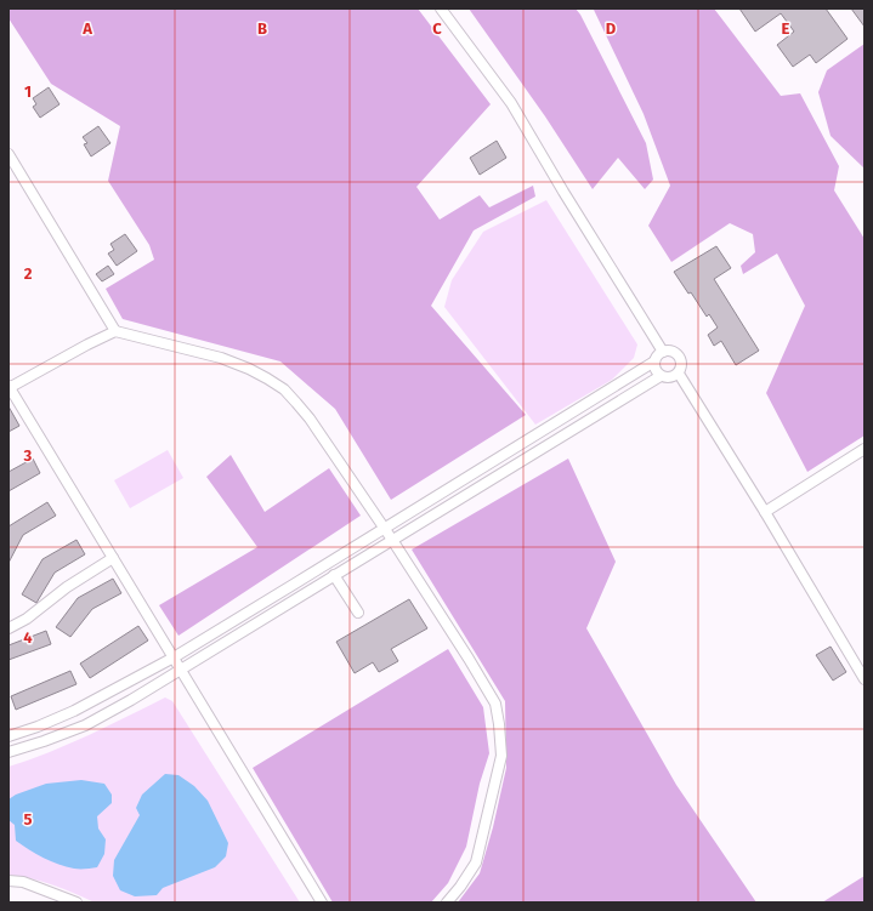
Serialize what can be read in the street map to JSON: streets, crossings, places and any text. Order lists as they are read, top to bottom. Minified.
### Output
{"grid":{"columns":["A","B","C","D","E"],"rows":["1","2","3","4","5"]}}
